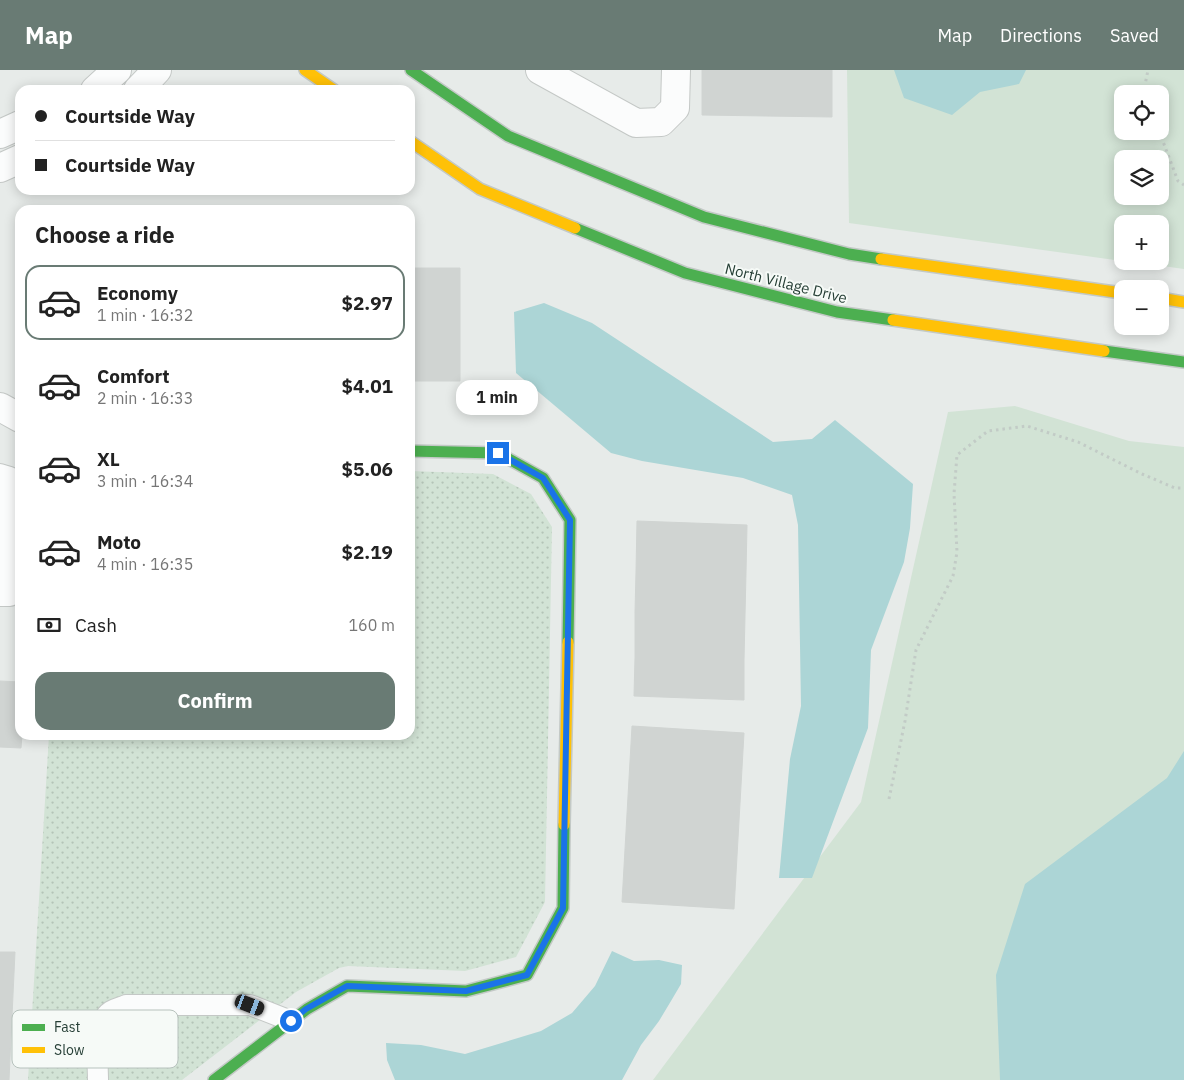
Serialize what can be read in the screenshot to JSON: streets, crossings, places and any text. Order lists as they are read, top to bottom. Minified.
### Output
{"streets":{"street":["North Village Drive"]},"legend":["Fast","Slow"],"page":{"header":"Map","nav":["Map","Directions","Saved"],"map_buttons":["+","−"],"banner":["Courtside Way","Courtside Way"],"heading":"Choose a ride","list":[{"name":"Economy","note":"1 min · 16:32","value":"$2.97"},{"name":"Comfort","note":"2 min · 16:33","value":"$4.01"},{"name":"XL","note":"3 min · 16:34","value":"$5.06"},{"name":"Moto","note":"4 min · 16:35","value":"$2.19"}],"bubble":"1 min","pay":["Cash","160 m"],"buttons":"Confirm"}}
